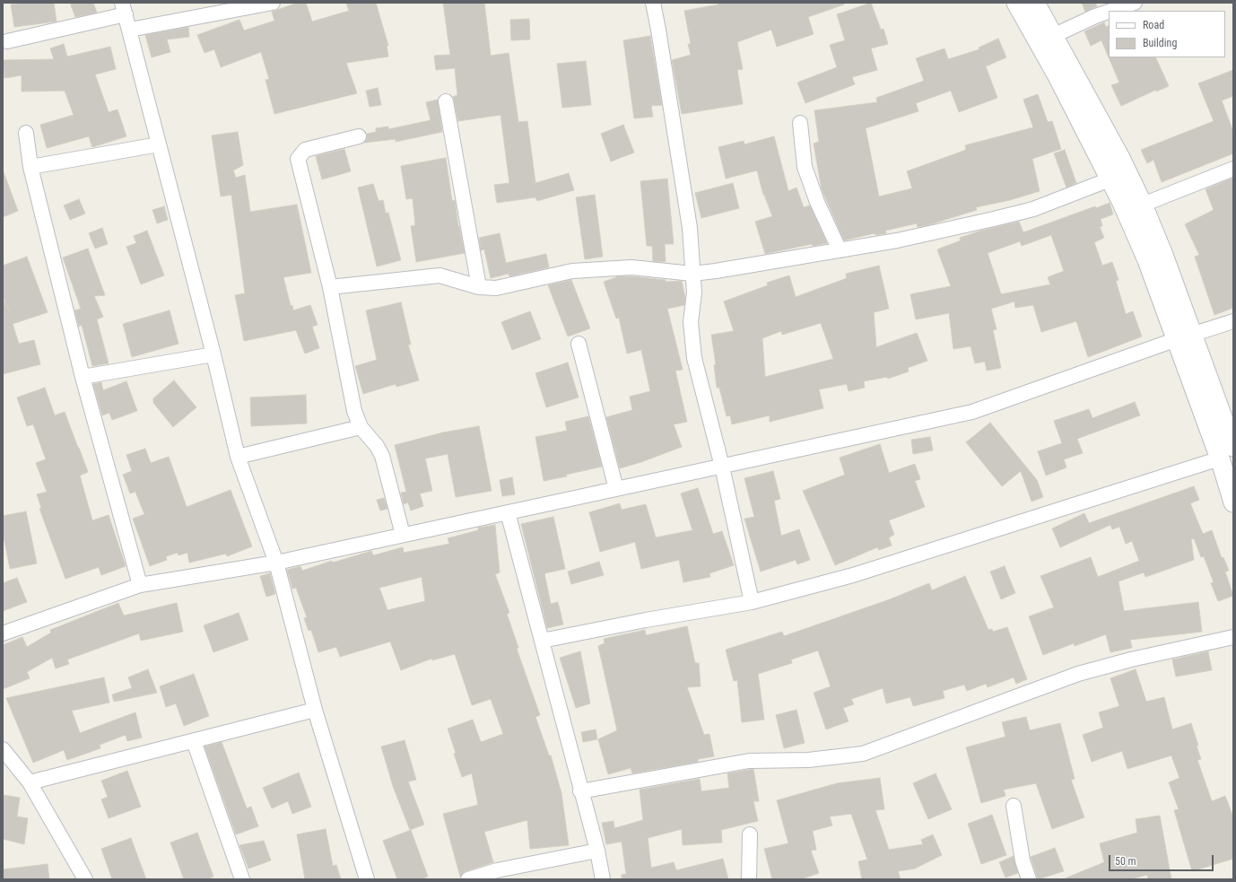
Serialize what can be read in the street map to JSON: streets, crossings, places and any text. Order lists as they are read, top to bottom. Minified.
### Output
{"legend":["Road","Building"],"scale_bar":"50 m"}
